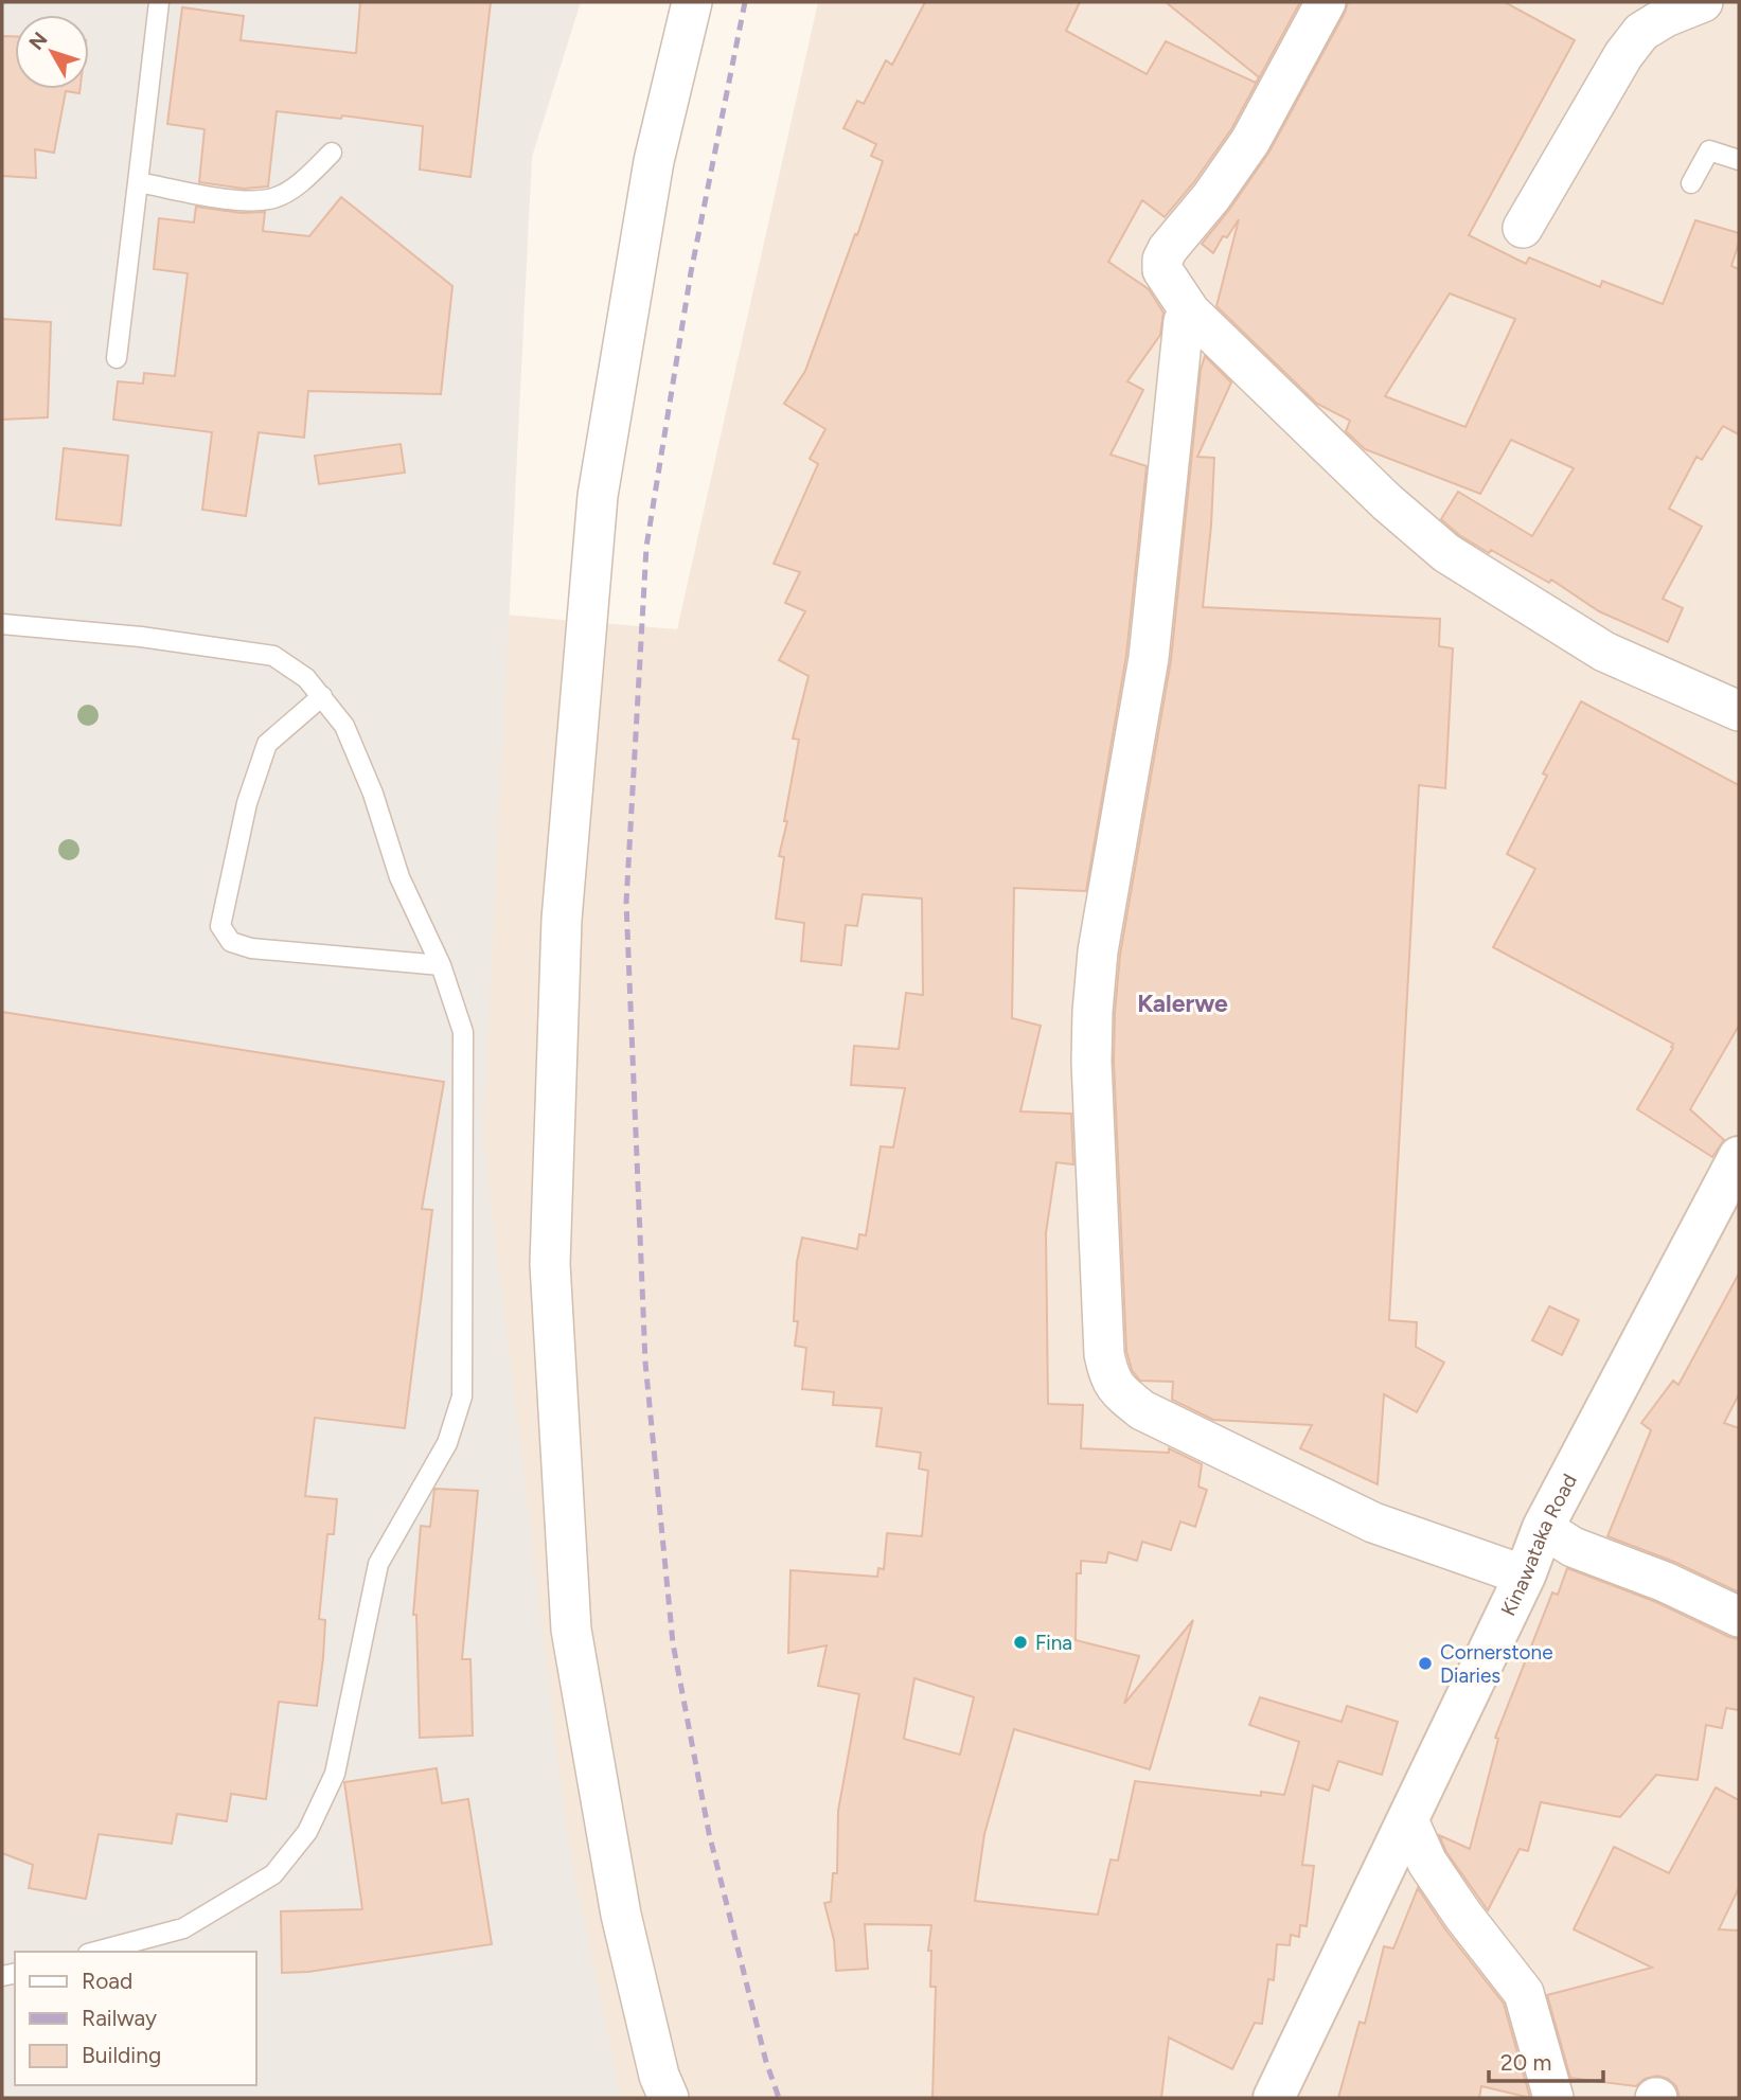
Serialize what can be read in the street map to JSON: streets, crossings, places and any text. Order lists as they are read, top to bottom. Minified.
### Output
{"streets":{"street":["Kinawataka Road"]},"districts":["Kalerwe"],"places":["Fina","Cornerstone Diaries"],"legend":["Road","Railway","Building"],"scale_bar":"20 m","north":"top left"}
